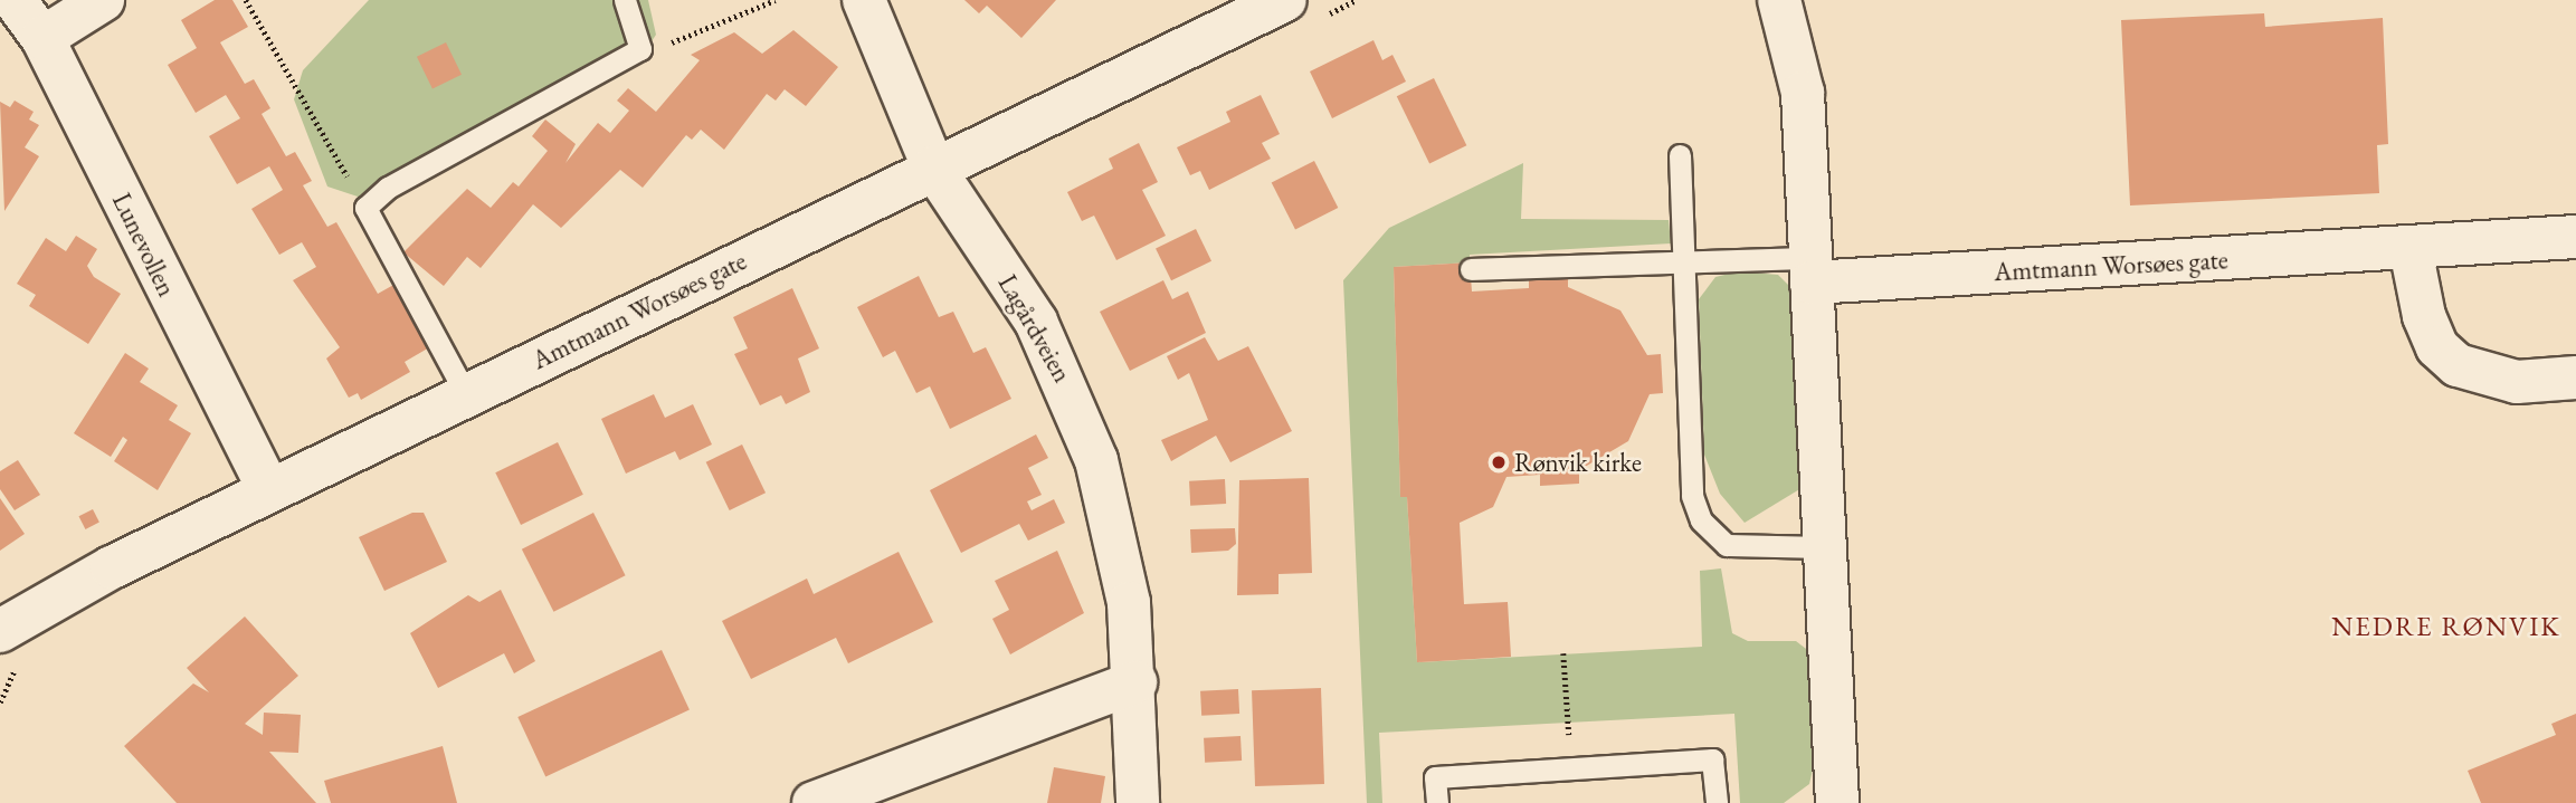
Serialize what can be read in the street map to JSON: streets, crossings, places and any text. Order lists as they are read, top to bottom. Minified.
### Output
{"streets":{"street":["Lunevollen","Amtmann Worsøes gate","Lagårdveien"]},"crossings":[["Lunevollen","Amtmann Worsøes gate"],["Amtmann Worsøes gate","Lagårdveien"]],"districts":["NEDRE RØNVIK"],"places":["Rønvik kirke"]}
